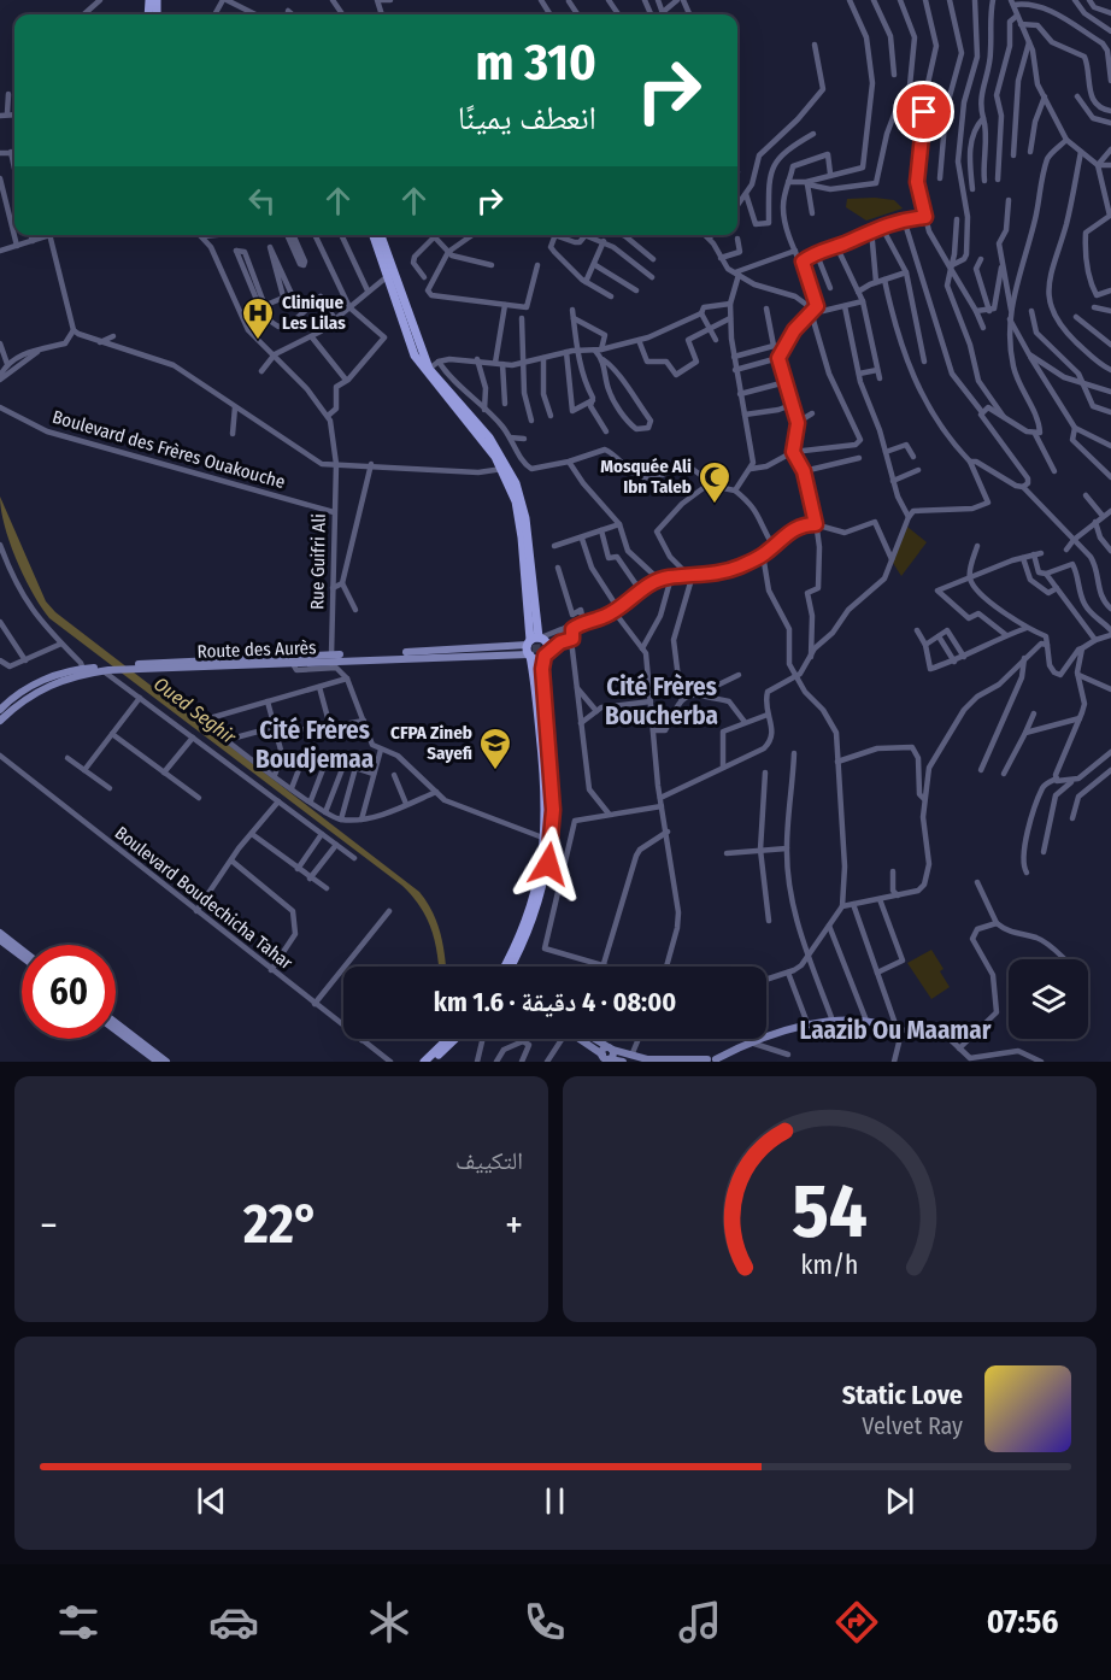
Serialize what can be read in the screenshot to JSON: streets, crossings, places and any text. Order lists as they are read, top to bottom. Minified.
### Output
{"streets":{"street":["Boulevard des Frères Ouakouche","Rue Guifri Ali","Route des Aurès","Boulevard Boudechicha Tahar"]},"crossings":[["Boulevard des Frères Ouakouche","Rue Guifri Ali"],["Rue Guifri Ali","Route des Aurès"]],"districts":["Cité Frères Boucherba","Cité Frères Boudjemaa","Laazib Ou Maamar"],"water":["Oued Seghir"],"places":{"hospital":["Clinique Les Lilas"],"mosque":["Mosquée Ali Ibn Taleb"],"school or university":["CFPA Zineb Sayefi"]},"page":{"turn":["310 m","انعطف يمينًا"],"limit":"60","trip":"08:00 · 4 دقيقة · 1.6 km","tile":"التكييف","heat":["−","22°","+"],"song":["Static Love","Velvet Ray"],"tabs":"07:56","gauge":["54","km/h"]}}
